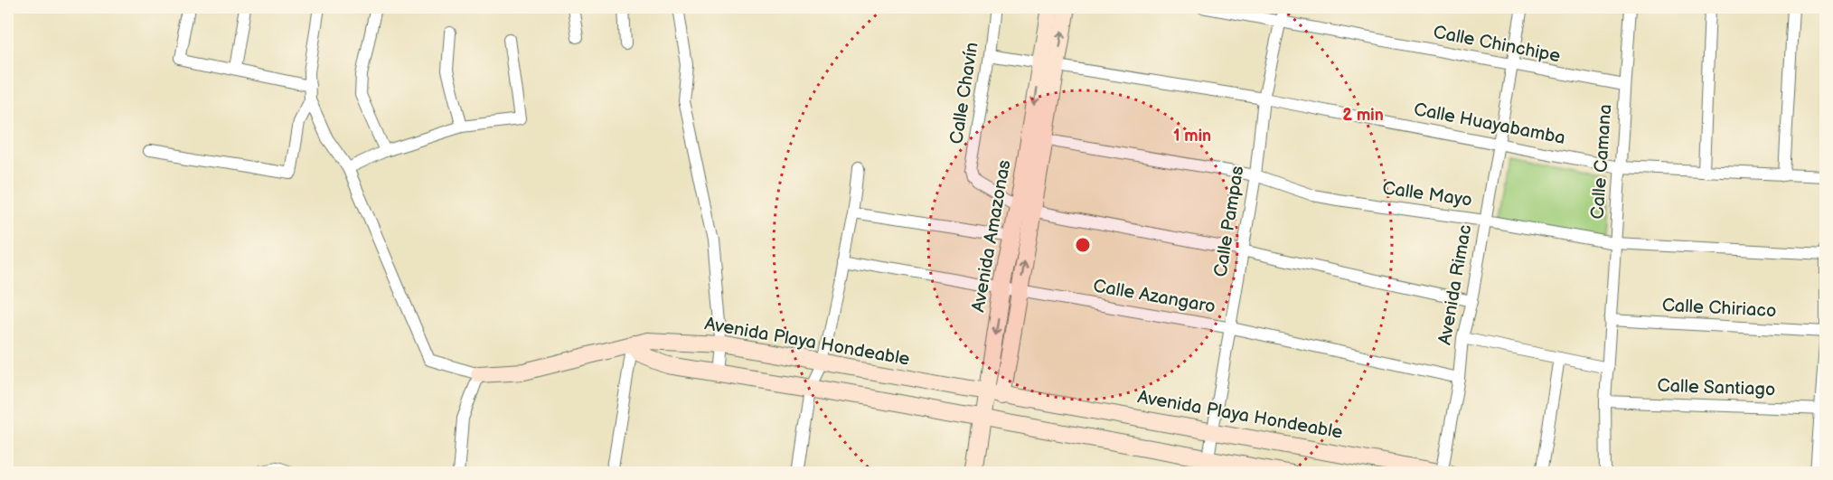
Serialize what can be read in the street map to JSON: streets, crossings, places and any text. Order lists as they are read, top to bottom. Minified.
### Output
{"streets":{"street":["Calle Chinchipe","Calle Chavín","Calle Huayabamba","Calle Camana","Calle Mayo","Calle Pampas","Avenida Amazonas","Avenida Rimac","Calle Azangaro","Calle Chiriaco","Avenida Playa Hondeable","Calle Santiago"]},"crossings":[["Calle Chinchipe","Calle Camana"],["Calle Chinchipe","Calle Pampas"],["Calle Chinchipe","Avenida Rimac"],["Calle Chavín","Calle Huayabamba"],["Calle Chavín","Avenida Amazonas"],["Calle Huayabamba","Calle Camana"],["Calle Huayabamba","Calle Pampas"],["Calle Huayabamba","Avenida Amazonas"],["Calle Huayabamba","Avenida Rimac"],["Calle Camana","Calle Mayo"],["Calle Camana","Calle Chiriaco"],["Calle Camana","Calle Santiago"],["Calle Mayo","Calle Pampas"],["Calle Mayo","Avenida Amazonas"],["Calle Mayo","Avenida Rimac"],["Calle Pampas","Calle Azangaro"],["Calle Pampas","Avenida Playa Hondeable"],["Avenida Amazonas","Calle Azangaro"],["Avenida Amazonas","Avenida Playa Hondeable"],["Avenida Rimac","Calle Azangaro"],["Avenida Rimac","Avenida Playa Hondeable"]],"rings":["2 min","1 min"]}
